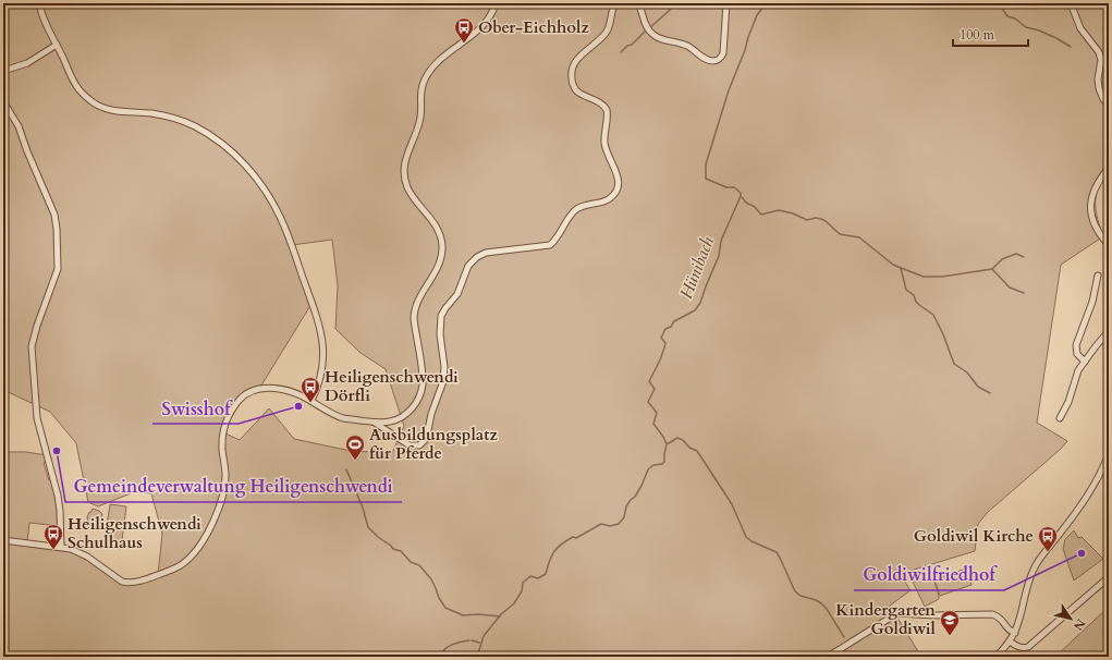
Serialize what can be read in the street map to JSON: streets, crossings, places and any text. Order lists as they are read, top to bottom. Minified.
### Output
{"water":["Hünibach"],"places":{"bus stop":["Ober-Eichholz","Heiligenschwendi Dörfli","Heiligenschwendi Schulhaus","Goldiwil Kirche"],"other":["Swisshof","Gemeindeverwaltung Heiligenschwendi","Goldiwilfriedhof"],"sports":["Ausbildungsplatz für Pferde"],"school or university":["Kindergarten Goldiwil"]},"scale_bar":"100 m","north":"bottom right"}
